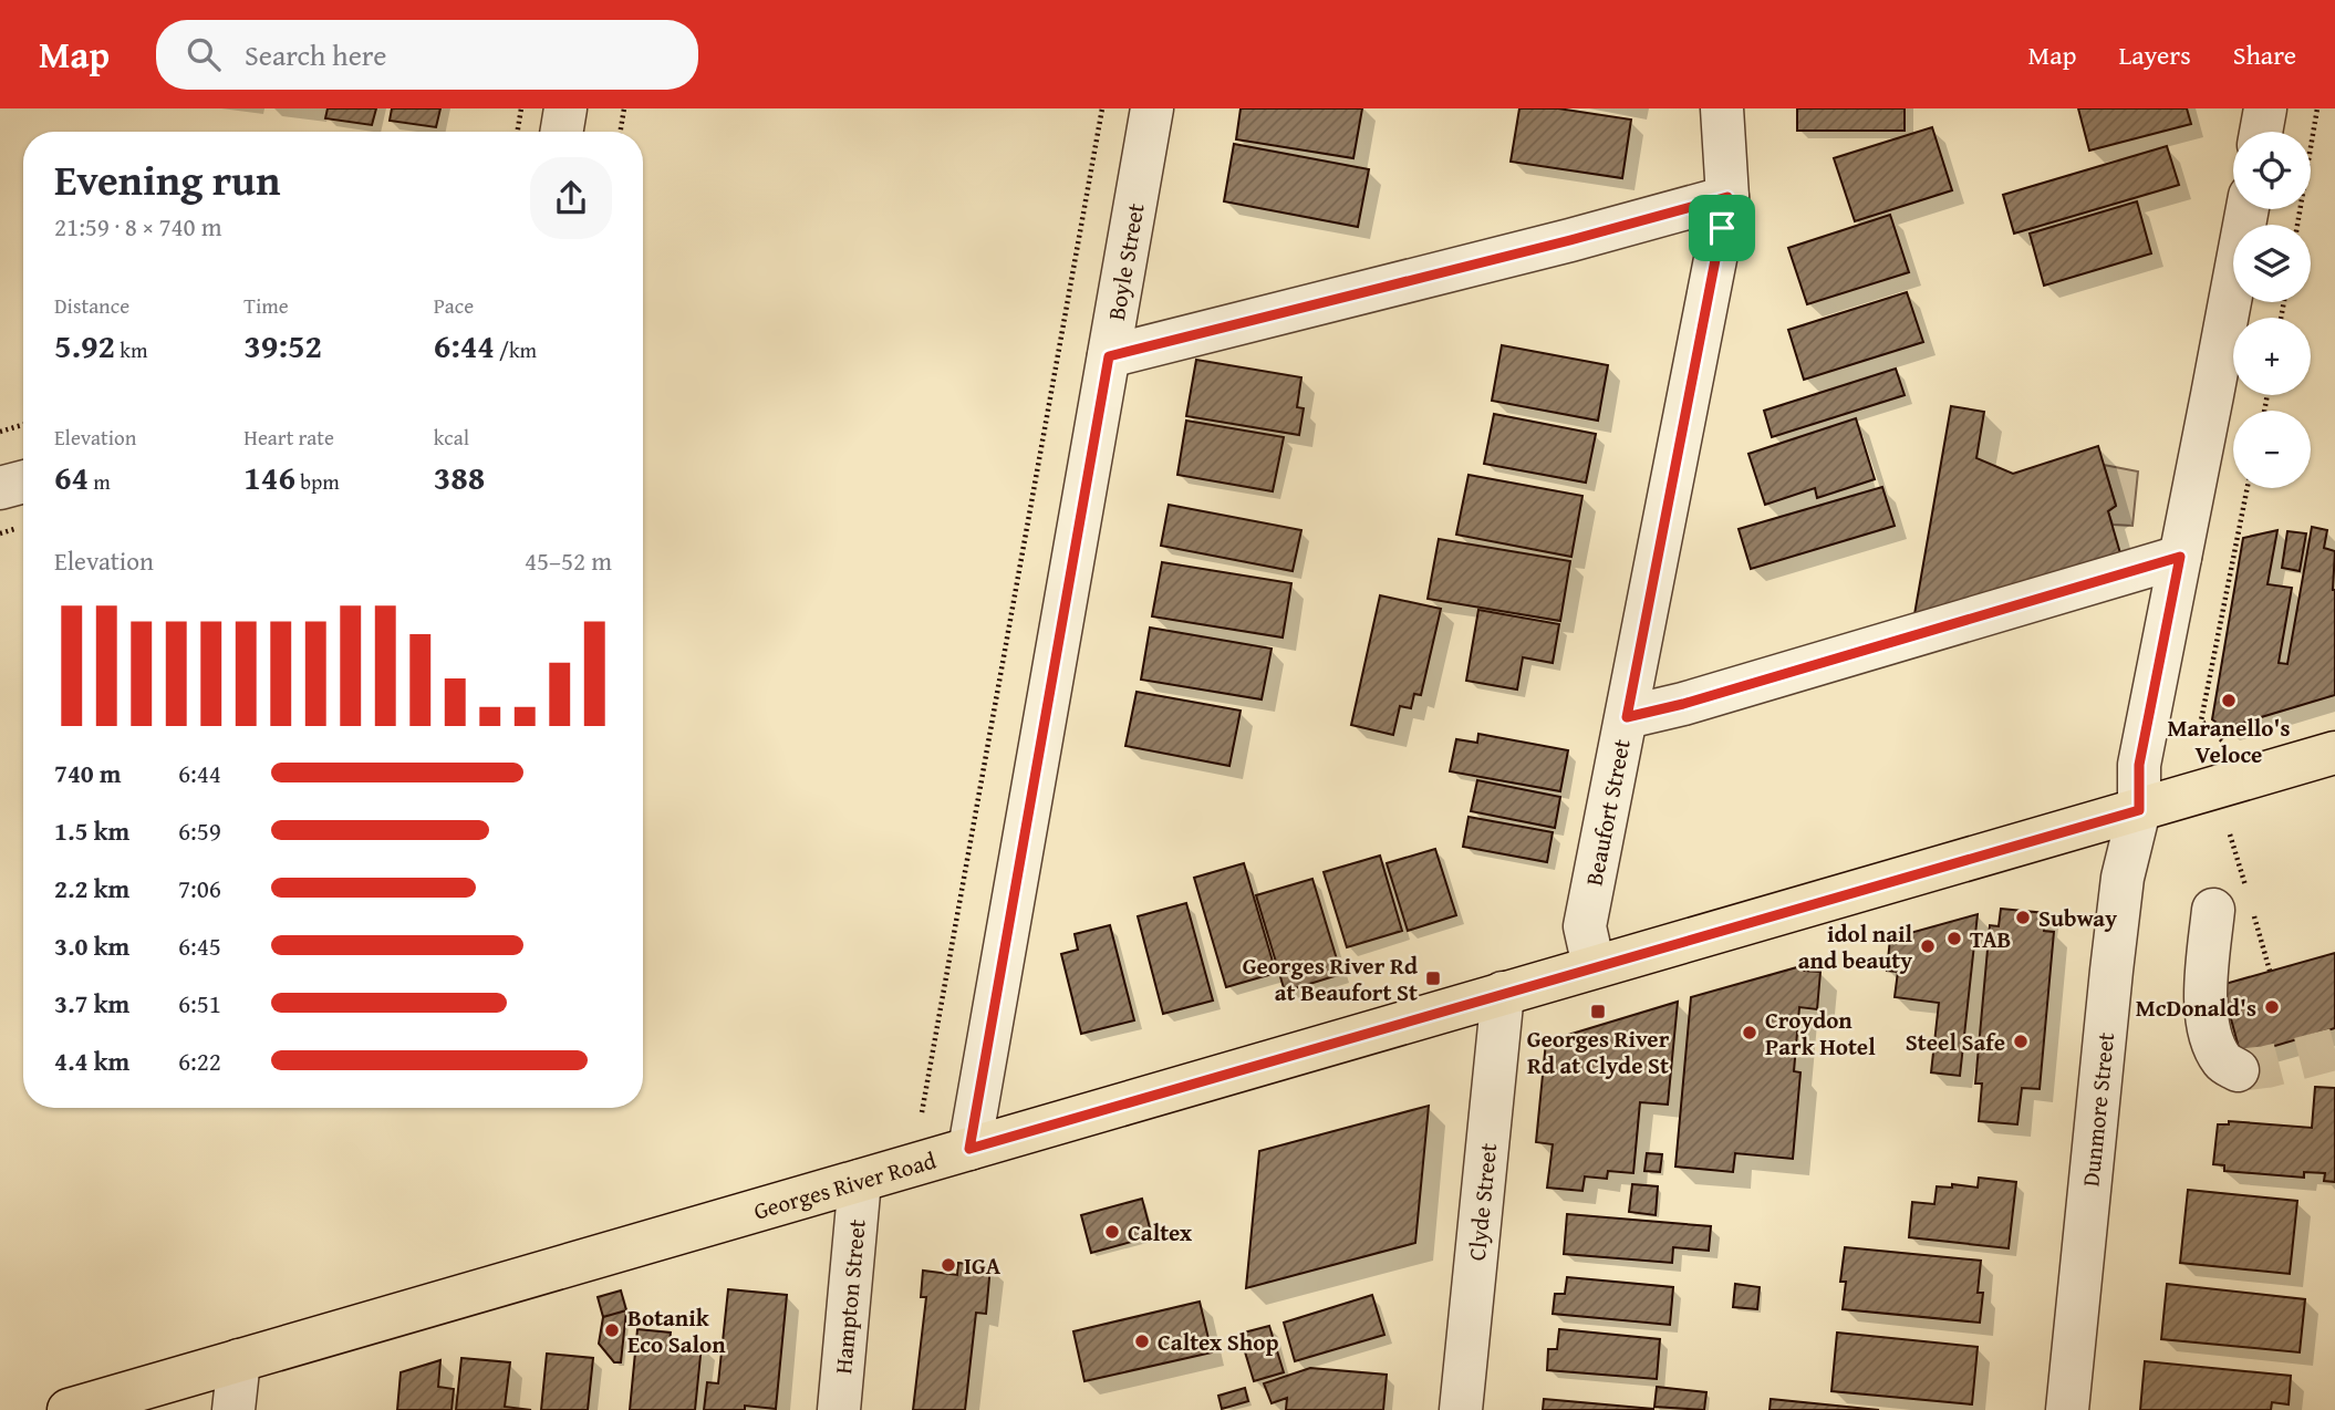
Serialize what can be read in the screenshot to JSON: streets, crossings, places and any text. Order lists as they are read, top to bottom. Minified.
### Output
{"streets":{"main road":["Georges River Road"],"street":["Boyle Street","Beaufort Street","Dunmore Street","Clyde Street","Hampton Street"]},"crossings":[["Boyle Street","Georges River Road"],["Beaufort Street","Georges River Road"],["Dunmore Street","Georges River Road"],["Georges River Road","Clyde Street"],["Georges River Road","Hampton Street"]],"places":{"other":["Maranello's Veloce","Subway","TAB","idol nail and beauty","McDonald's","Croydon Park Hotel","Steel Safe","Caltex","IGA","Botanik Eco Salon","Caltex Shop"],"transit":["Georges River Rd at Beaufort St","Georges River Rd at Clyde St"]},"page":{"header":"Map","search":"Search here","nav":["Map","Layers","Share"],"map_buttons":["+","−"],"heading":["Evening run","21:59 · 8 × 740 m"],"stats":[["Distance","5.92 km"],["Time","39:52"],["Pace","6:44 /km"],["Elevation","64 m"],["Heart rate","146 bpm"],["kcal","388"]],"chart":["Elevation","45–52 m"],"list":[{"name":"740 m","note":"6:44"},{"name":"1.5 km","note":"6:59"},{"name":"2.2 km","note":"7:06"},{"name":"3.0 km","note":"6:45"},{"name":"3.7 km","note":"6:51"},{"name":"4.4 km","note":"6:22"}]}}
